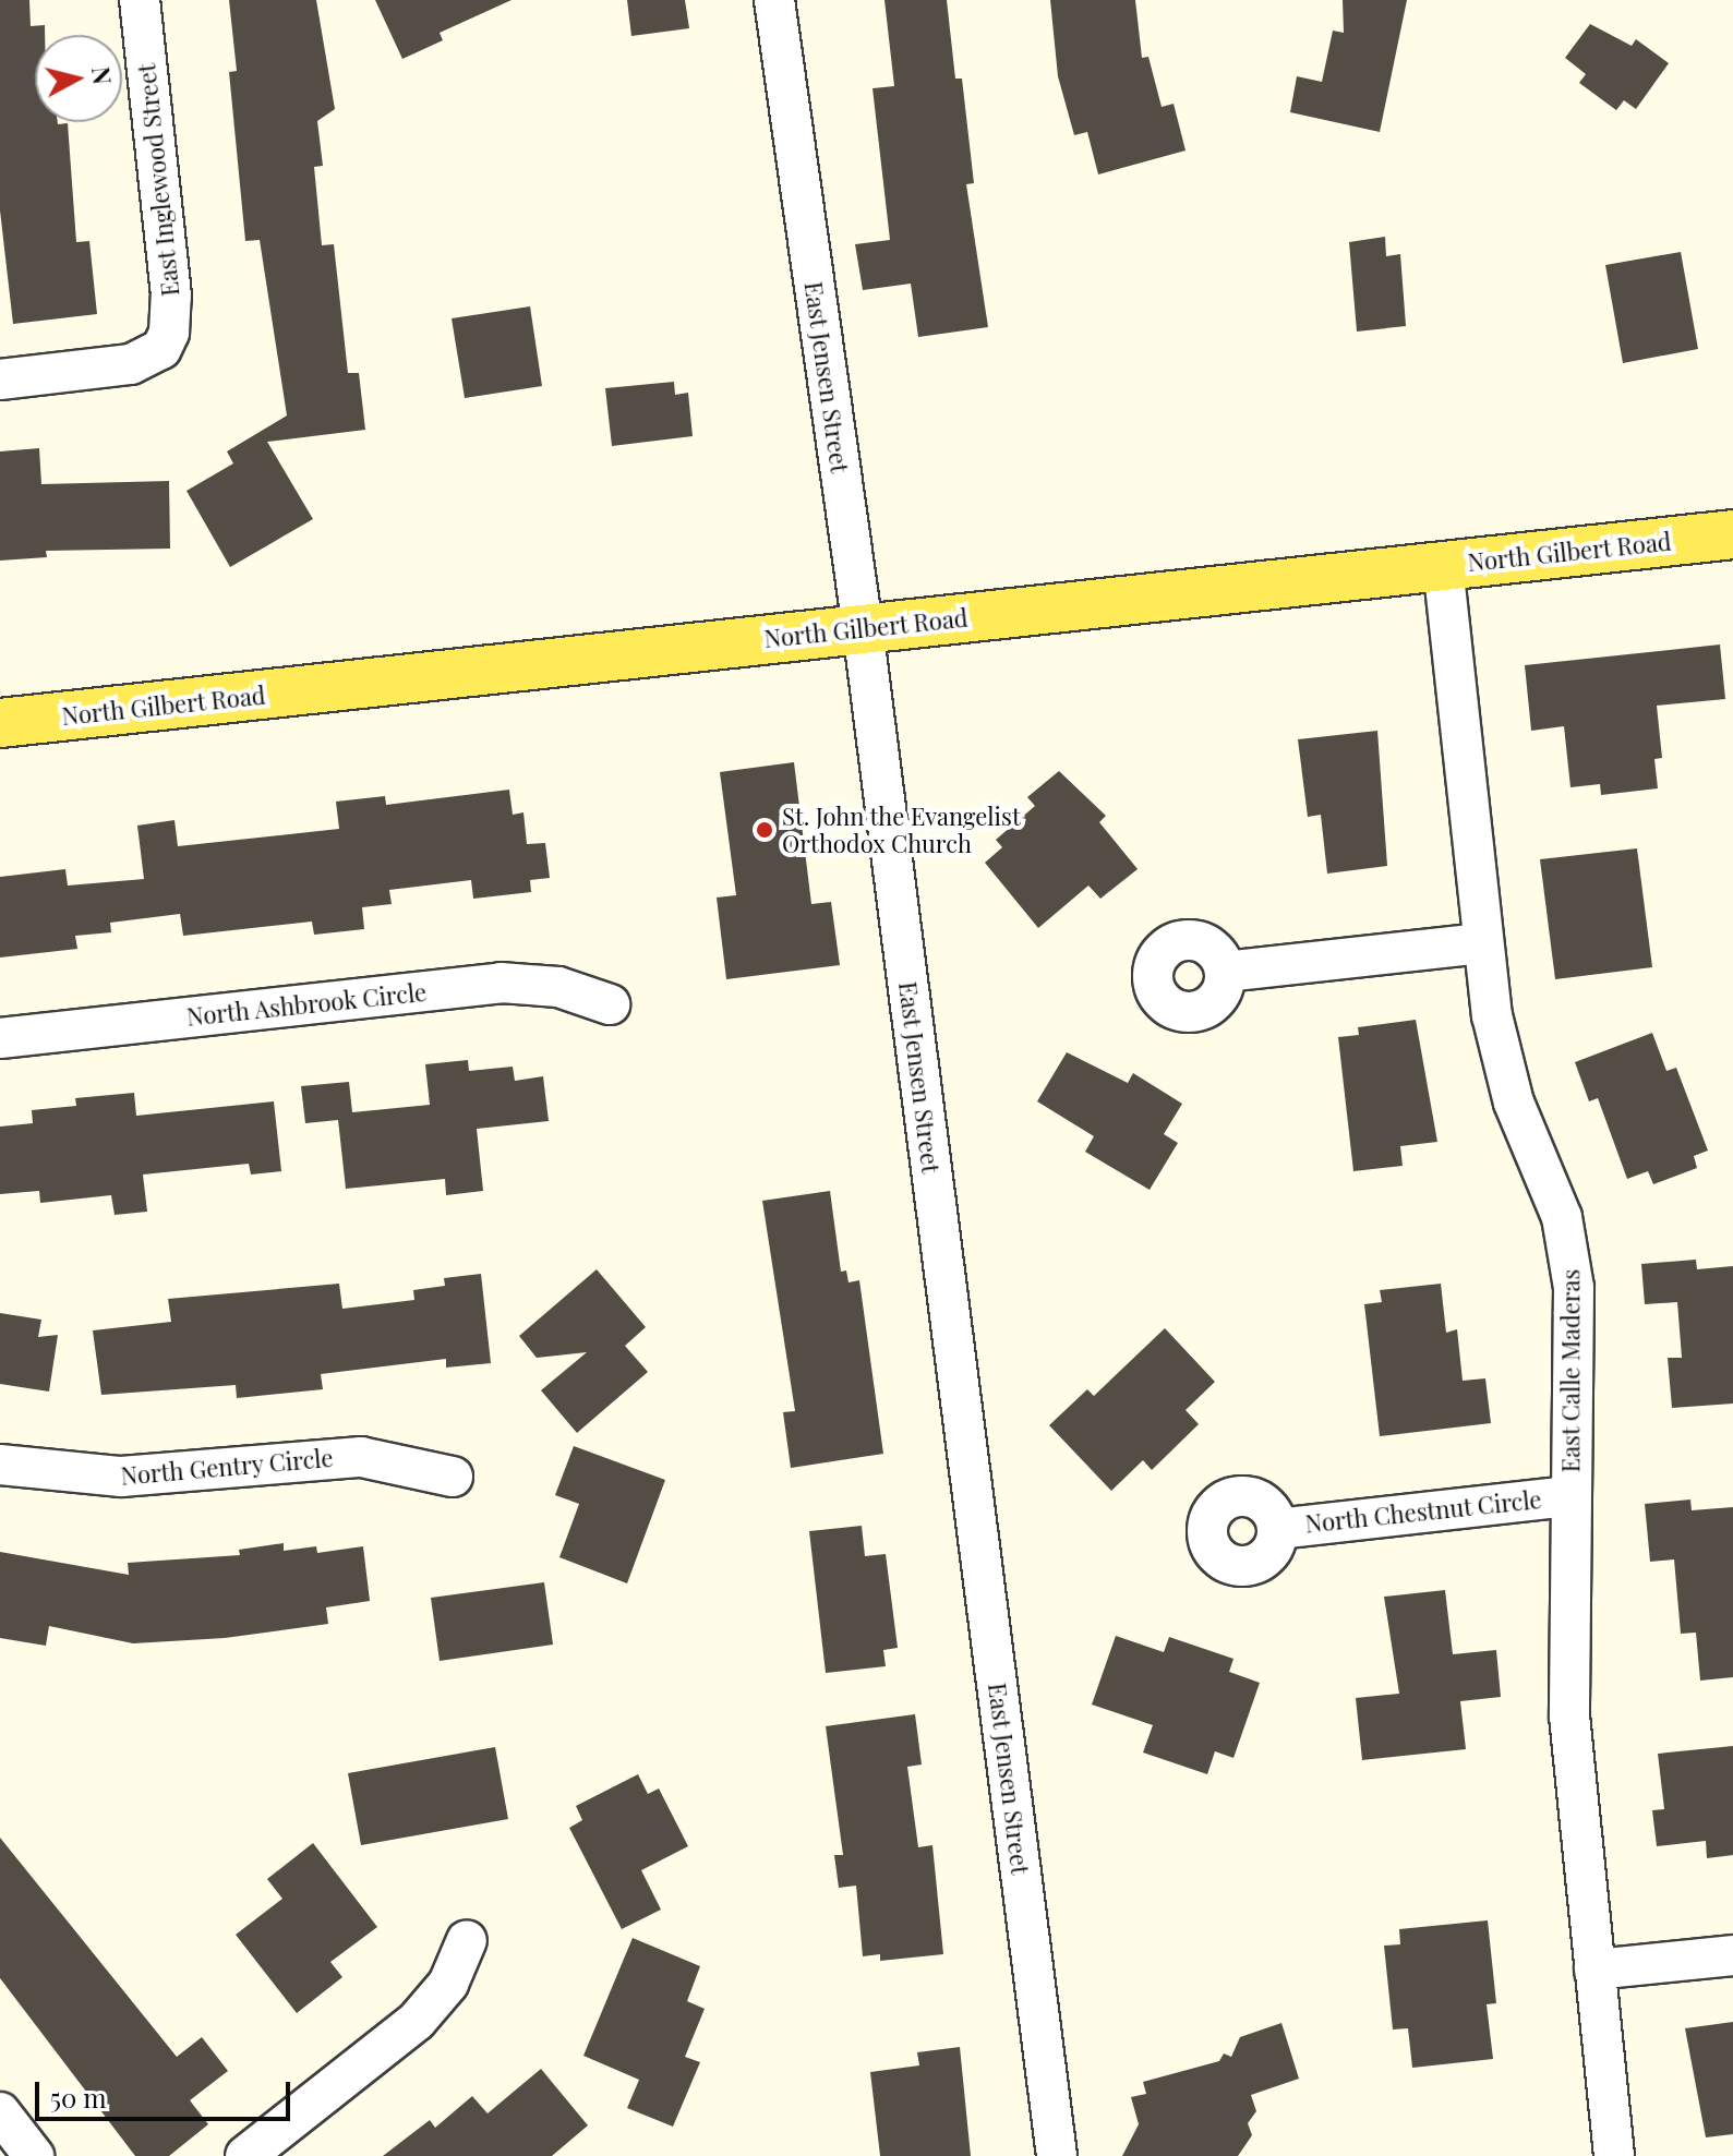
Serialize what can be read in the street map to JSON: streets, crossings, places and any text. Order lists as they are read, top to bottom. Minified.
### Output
{"streets":{"main road":["North Gilbert Road"],"street":["East Inglewood Street","East Jensen Street","North Ashbrook Circle","East Calle Maderas","North Gentry Circle","North Chestnut Circle"]},"crossings":[["East Jensen Street","North Gilbert Road"],["North Gilbert Road","East Calle Maderas"],["East Calle Maderas","North Chestnut Circle"]],"places":["St. John the Evangelist Orthodox Church"],"scale_bar":"50 m","north":"right"}
